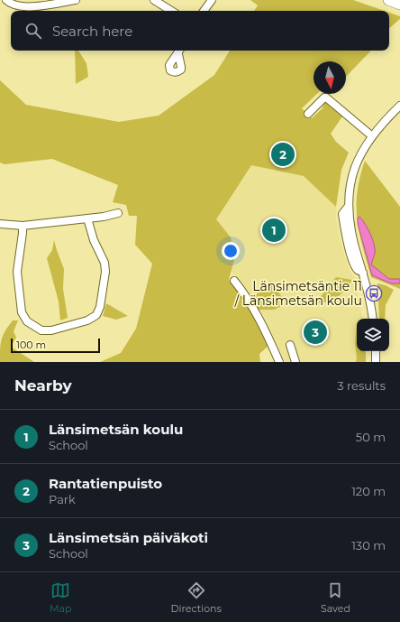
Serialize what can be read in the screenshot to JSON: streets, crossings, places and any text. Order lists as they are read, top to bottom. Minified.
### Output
{"places":{"bus stop":["Länsimetsäntie 11 / Länsimetsän koulu"]},"scale_bar":"100 m","north":"bottom","page":{"search":"Search here","pins":["2","1","3"],"scale":"100 m","heading":["Nearby","3 results"],"list":[{"mark":"1","name":"Länsimetsän koulu","note":"School","value":"50 m"},{"mark":"2","name":"Rantatienpuisto","note":"Park","value":"120 m"},{"mark":"3","name":"Länsimetsän päiväkoti","note":"School","value":"130 m"}],"nav":["Map","Directions","Saved"]}}
